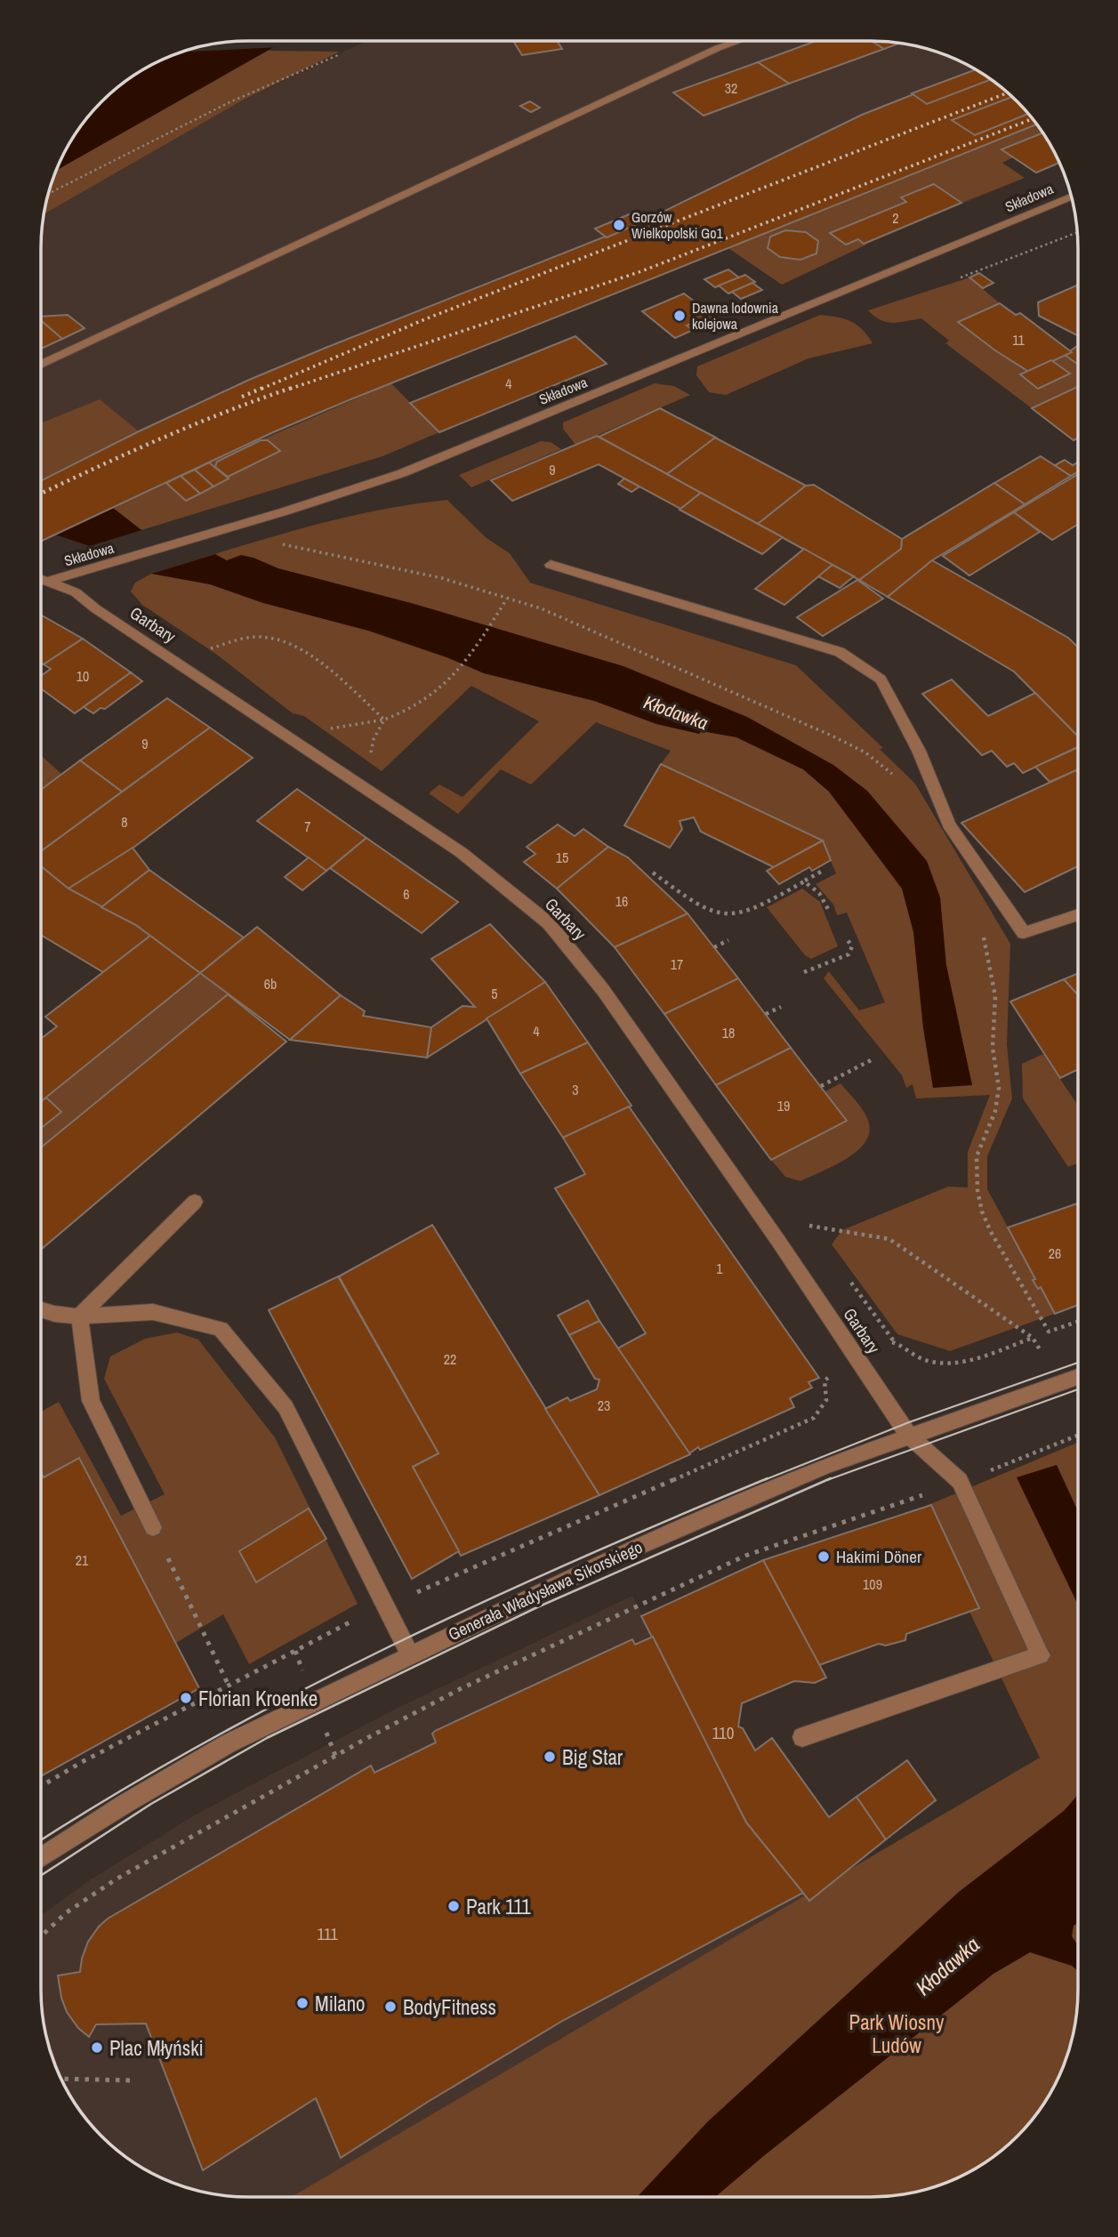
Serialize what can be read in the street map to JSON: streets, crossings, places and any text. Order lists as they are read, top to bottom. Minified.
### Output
{"streets":{"street":["Składowa","Garbary","Generała Władysława Sikorskiego"]},"crossings":[["Składowa","Garbary"],["Garbary","Generała Władysława Sikorskiego"]],"water":["Kłodawka"],"parks":["Park Wiosny Ludów"],"places":["Gorzów Wielkopolski Go1","Dawna lodownia kolejowa","Hakimi Döner","Florian Kroenke","Big Star","Park 111","Milano","BodyFitness","Plac Młyński"],"house_numbers":["32","2","11","4","9","10","9","8","7","15","6","16","17","6b","5","4","18","3","19","26","1","22","23","21","109","110","111"]}
